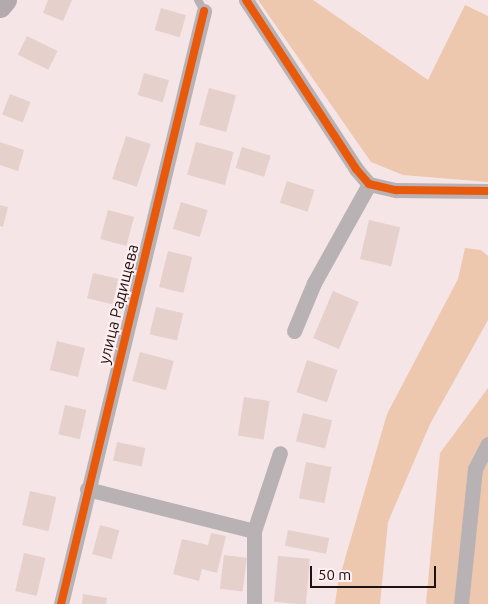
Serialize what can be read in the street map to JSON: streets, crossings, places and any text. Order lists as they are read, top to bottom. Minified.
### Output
{"streets":{"street":["улица Радищева"]},"scale_bar":"50 m"}
